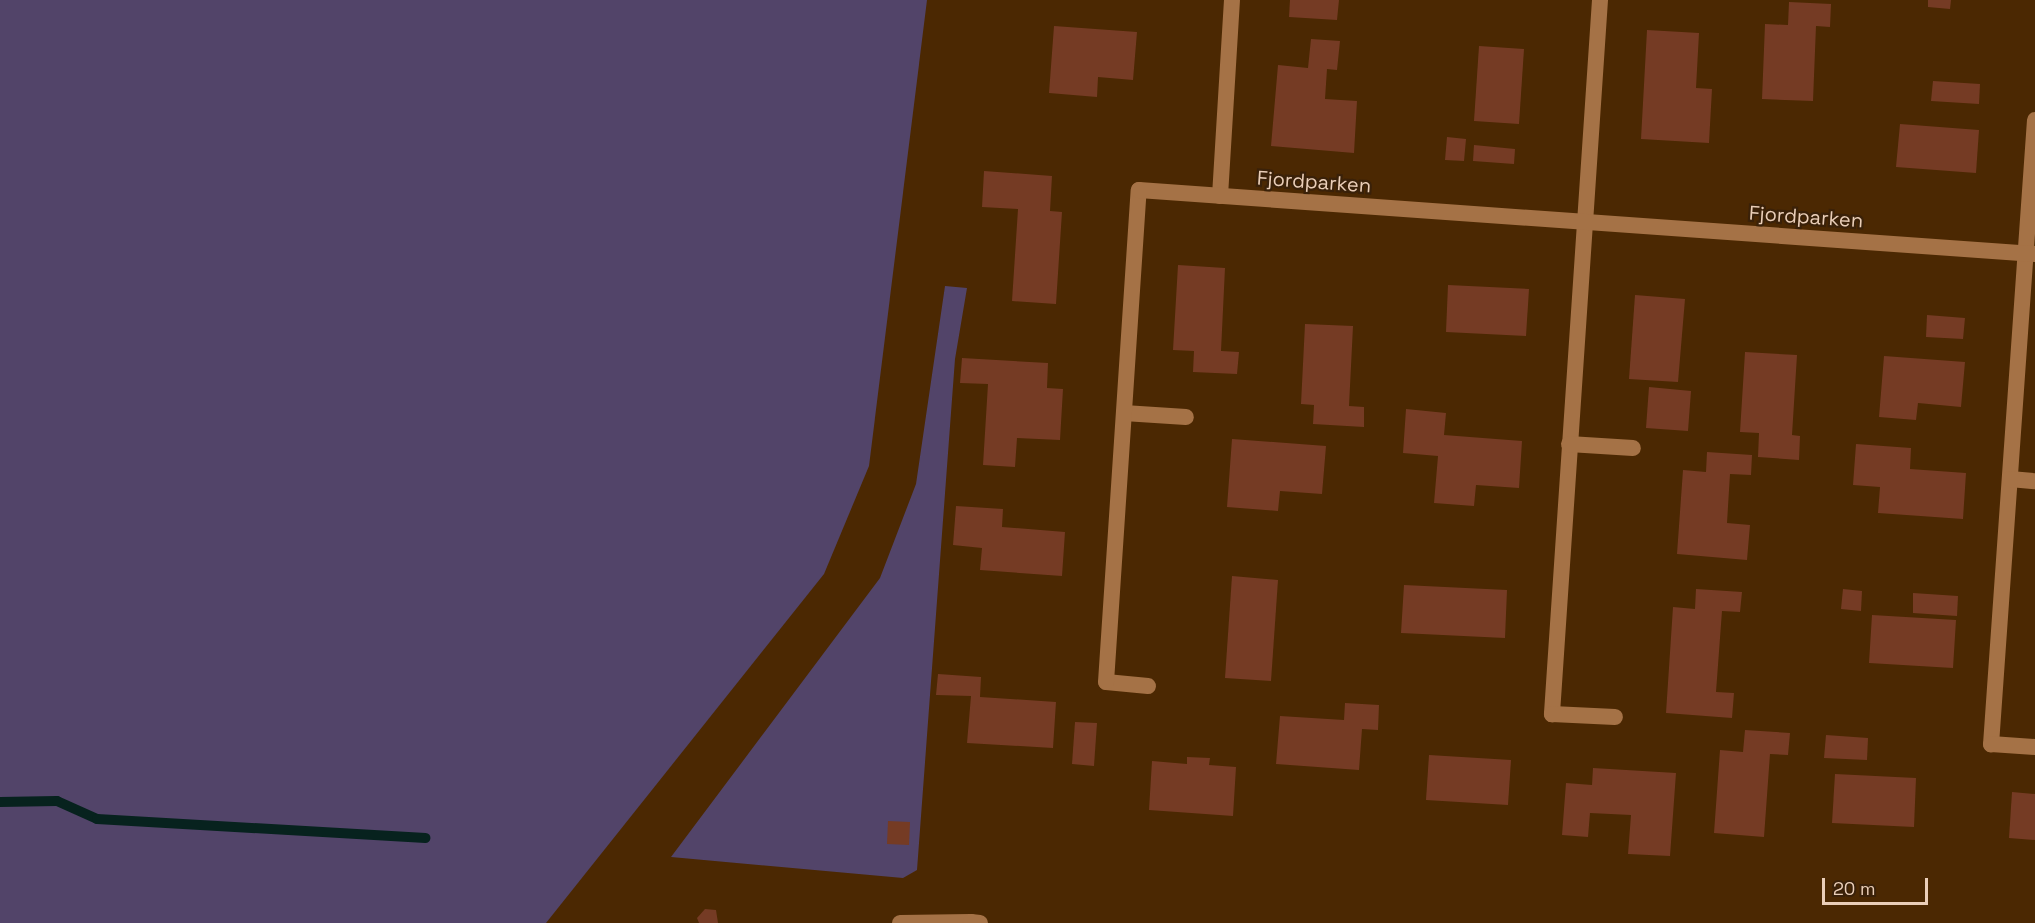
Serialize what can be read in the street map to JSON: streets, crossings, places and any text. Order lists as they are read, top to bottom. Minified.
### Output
{"streets":{"street":["Fjordparken"]},"scale_bar":"20 m"}
